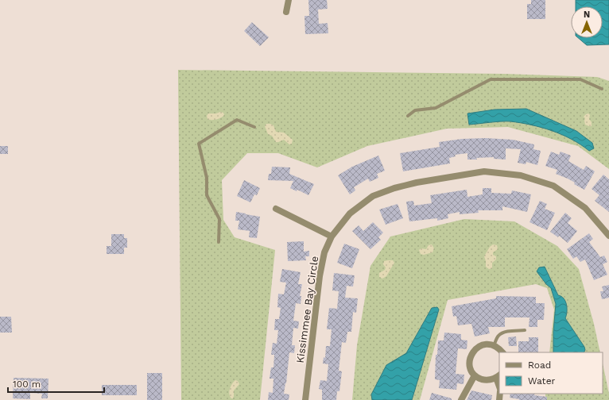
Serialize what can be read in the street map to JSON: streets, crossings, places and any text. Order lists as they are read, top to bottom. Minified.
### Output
{"streets":{"street":["Kissimmee Bay Circle"]},"legend":["Road","Water"],"scale_bar":"100 m","north":"top"}
